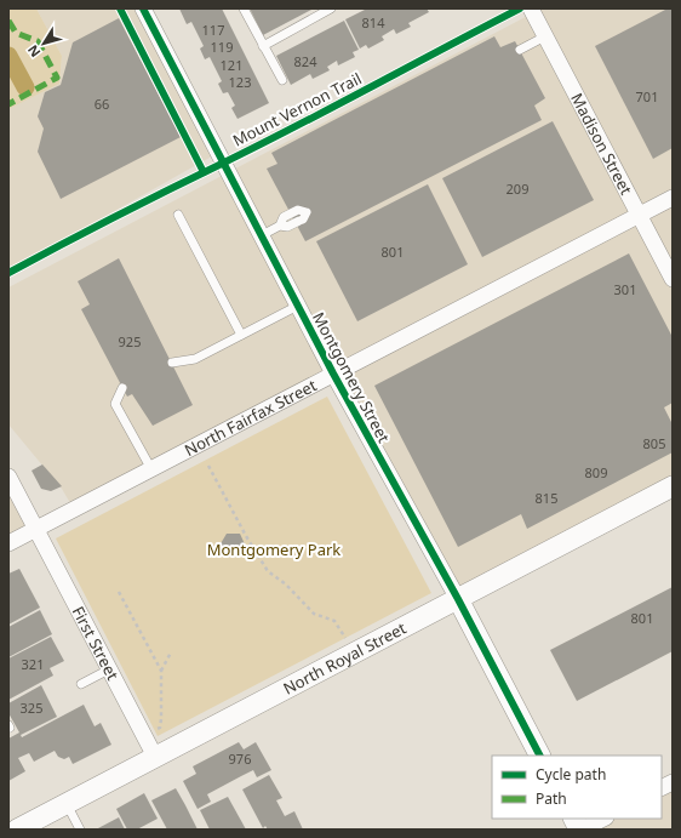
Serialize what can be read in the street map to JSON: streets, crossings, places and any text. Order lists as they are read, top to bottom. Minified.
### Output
{"streets":{"street":["Madison Street","Montgomery Street","North Fairfax Street","First Street","North Royal Street"],"cycle path":["Mount Vernon Trail"]},"crossings":[["Madison Street","North Fairfax Street"],["Montgomery Street","North Fairfax Street"],["Montgomery Street","North Royal Street"],["North Fairfax Street","First Street"],["First Street","North Royal Street"]],"parks":["Montgomery Park"],"house_numbers":["814","117","119","824","121","123","701","66","209","801","301","925","805","809","815","801","321","325","976"],"legend":["Cycle path","Path"],"north":"bottom left"}
